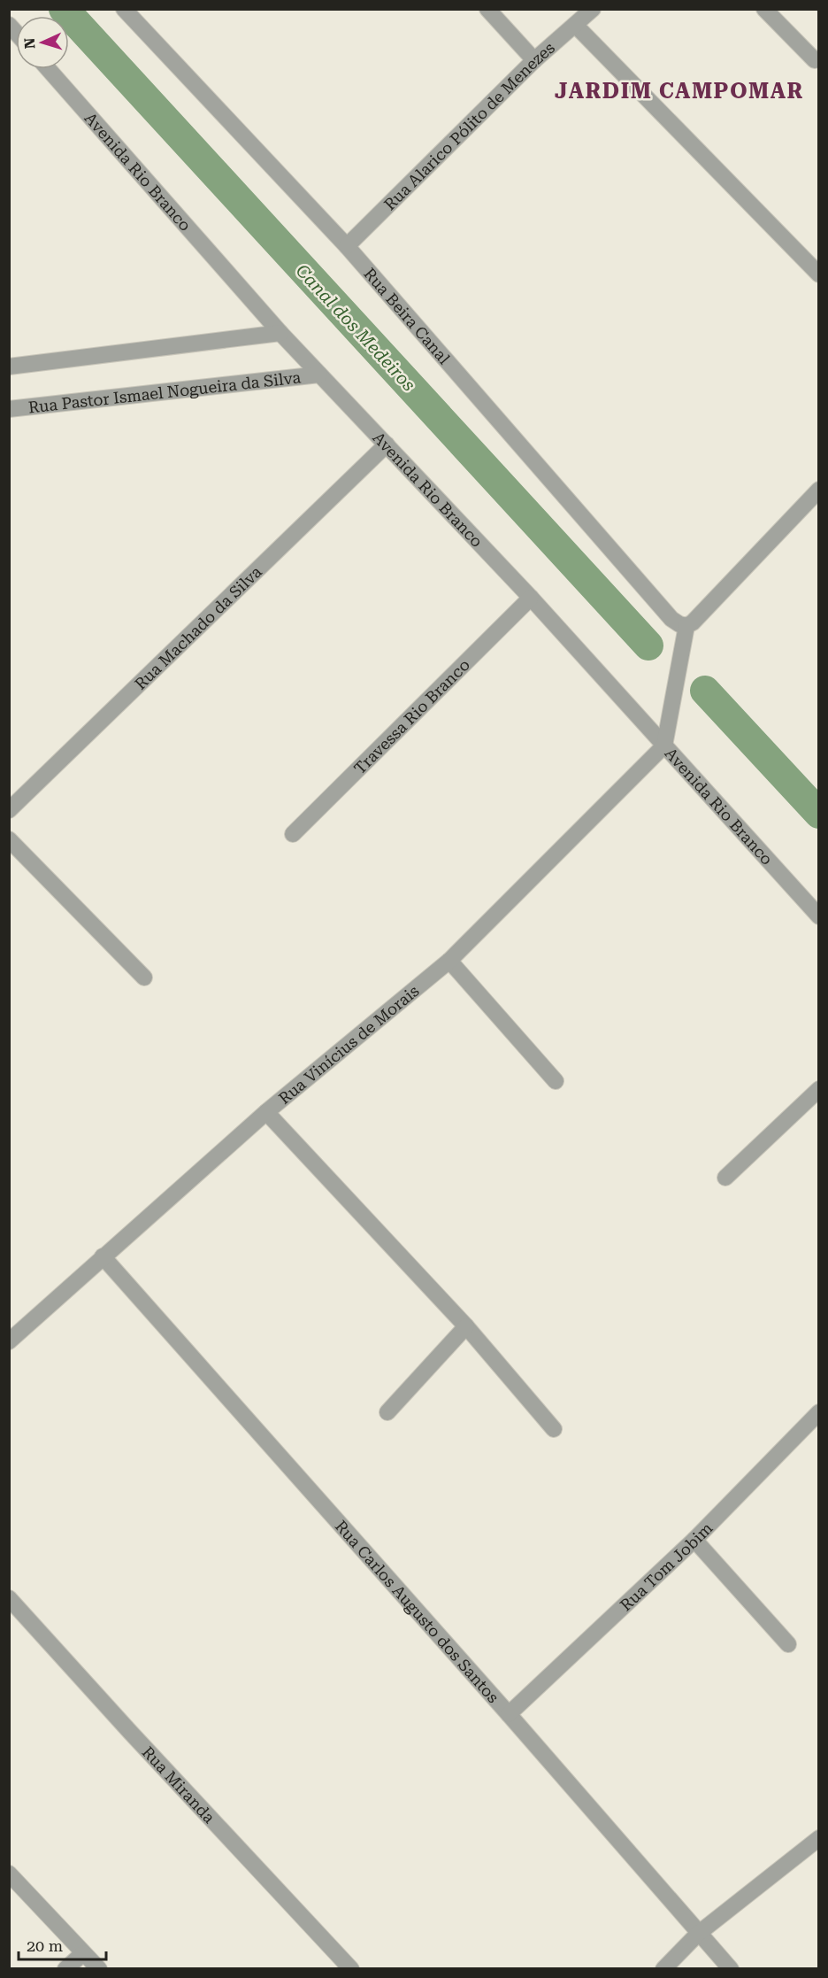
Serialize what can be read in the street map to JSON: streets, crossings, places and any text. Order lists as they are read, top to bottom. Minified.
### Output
{"streets":{"street":["Rua Alarico Pólito de Menezes","Avenida Rio Branco","Rua Beira Canal","Rua Pastor Ismael Nogueira da Silva","Rua Machado da Silva","Travessa Rio Branco","Rua Vinícius de Morais","Rua Tom Jobim","Rua Carlos Augusto dos Santos","Rua Miranda"]},"crossings":[["Rua Alarico Pólito de Menezes","Rua Beira Canal"],["Avenida Rio Branco","Rua Pastor Ismael Nogueira da Silva"],["Avenida Rio Branco","Rua Machado da Silva"],["Avenida Rio Branco","Travessa Rio Branco"],["Avenida Rio Branco","Rua Vinícius de Morais"],["Rua Vinícius de Morais","Rua Carlos Augusto dos Santos"],["Rua Tom Jobim","Rua Carlos Augusto dos Santos"]],"districts":["JARDIM CAMPOMAR"],"water":["Canal dos Medeiros"],"scale_bar":"20 m","north":"left"}
